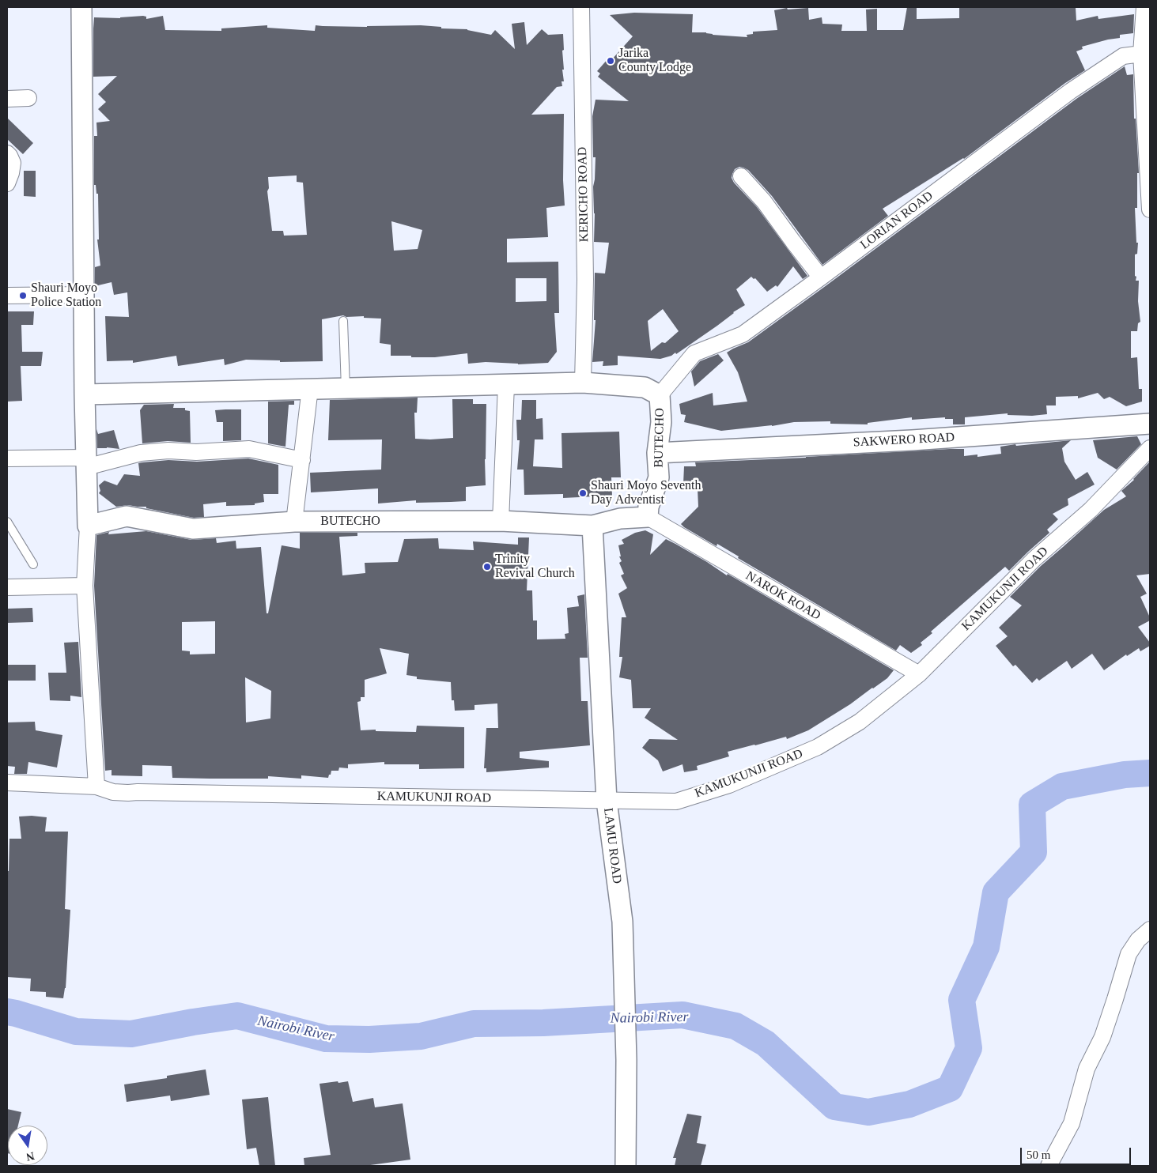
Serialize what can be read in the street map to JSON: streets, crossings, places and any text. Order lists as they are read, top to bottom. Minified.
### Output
{"streets":{"street":["KERICHO ROAD","LORIAN ROAD","BUTECHO","SAKWERO ROAD","KAMUKUNJI ROAD","NAROK ROAD","LAMU ROAD"]},"crossings":[["KERICHO ROAD","BUTECHO"],["LORIAN ROAD","BUTECHO"],["BUTECHO","SAKWERO ROAD"],["BUTECHO","NAROK ROAD"],["BUTECHO","LAMU ROAD"],["KAMUKUNJI ROAD","NAROK ROAD"],["KAMUKUNJI ROAD","LAMU ROAD"]],"water":["Nairobi River"],"places":["Jarika County Lodge","Shauri Moyo Police Station","Shauri Moyo Seventh Day Adventist","Trinity Revival Church"],"scale_bar":"50 m","north":"bottom"}
